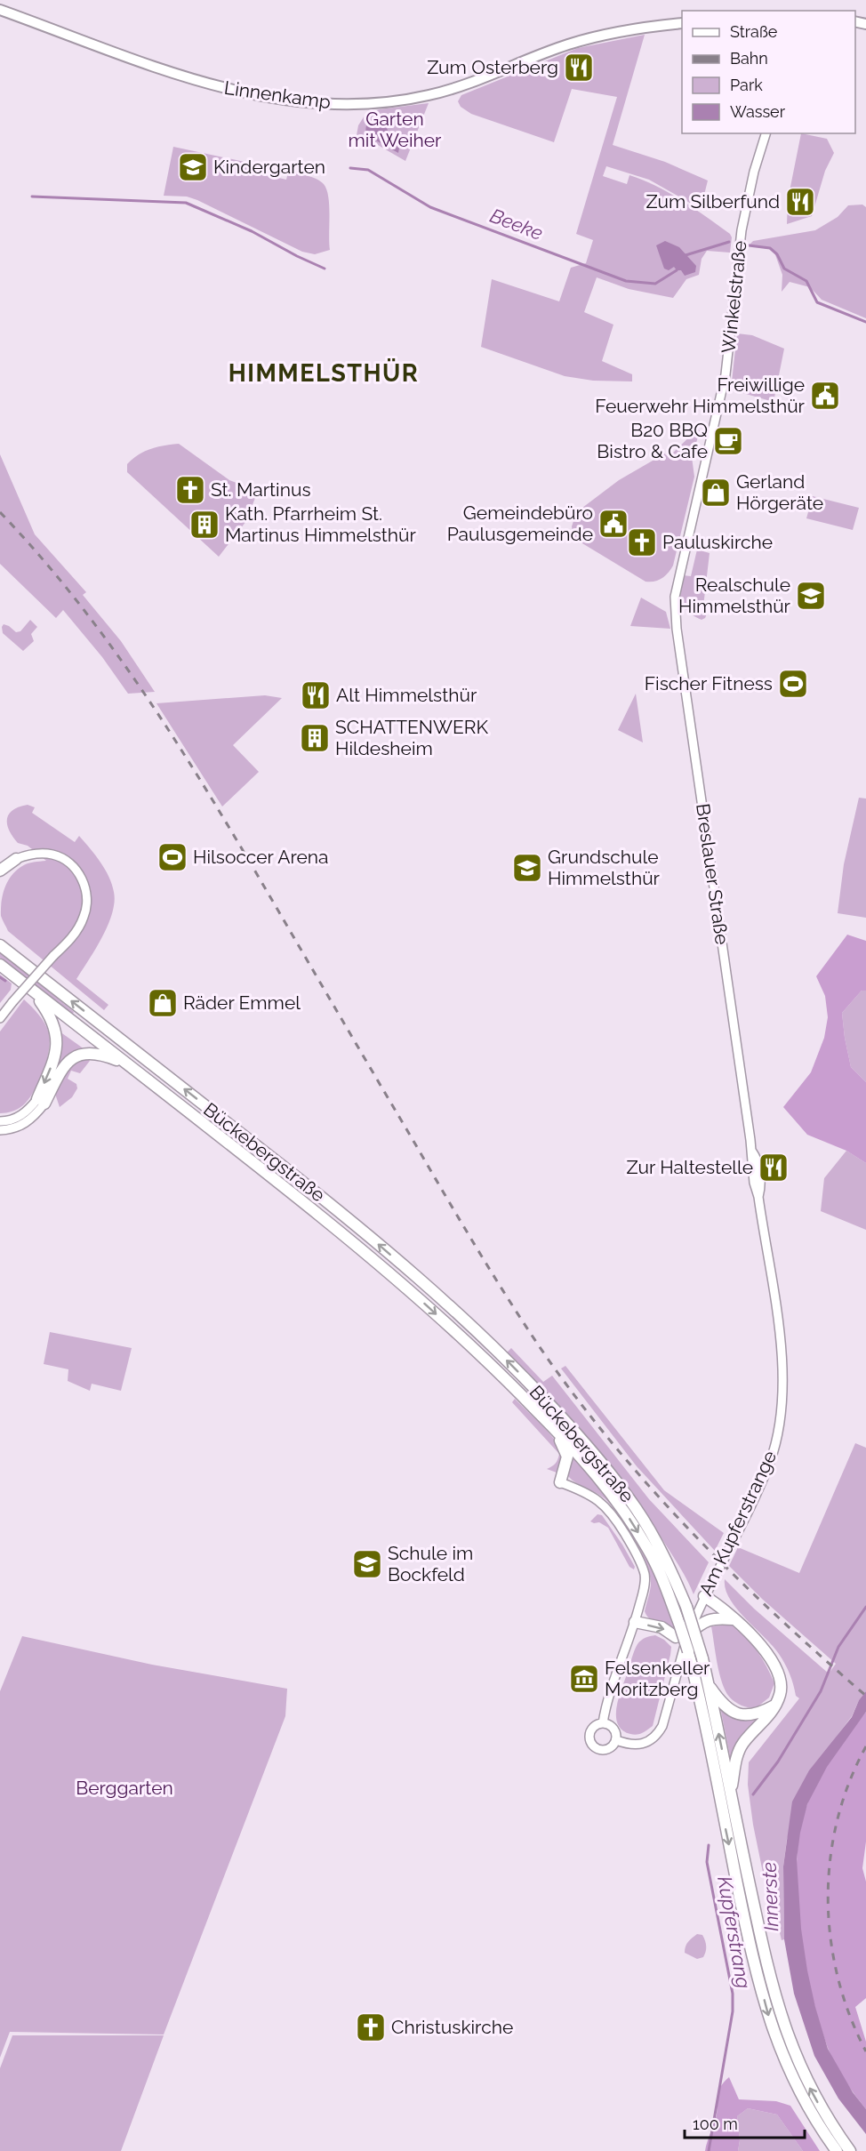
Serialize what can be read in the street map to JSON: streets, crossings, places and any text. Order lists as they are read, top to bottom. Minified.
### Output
{"streets":{"highway":["Bückebergstraße"],"main road":["Linnenkamp"],"street":["Winkelstraße","Breslauer Straße","Am Kupferstrange"]},"crossings":[["Winkelstraße","Breslauer Straße"],["Breslauer Straße","Am Kupferstrange"]],"districts":["HIMMELSTHÜR"],"water":["Beeke","Innerste","Kupferstrang"],"parks":["Garten mit Weiher","Berggarten"],"places":{"restaurant":["Zum Osterberg","Zum Silberfund","Alt Himmelsthür","Zur Haltestelle"],"school or university":["Kindergarten","Realschule Himmelsthür","Grundschule Himmelsthür","Schule im Bockfeld"],"public building":["Freiwillige Feuerwehr Himmelsthür","Gemeindebüro Paulusgemeinde"],"cafe":["B20 BBQ Bistro & Cafe"],"church":["St. Martinus","Pauluskirche","Christuskirche"],"shop":["Gerland Hörgeräte","Räder Emmel"],"building":["Kath. Pfarrheim St. Martinus Himmelsthür","SCHATTENWERK Hildesheim"],"sports":["Fischer Fitness","Hilsoccer Arena"],"museum":["Felsenkeller Moritzberg"]},"legend":["Straße","Bahn","Park","Wasser"],"scale_bar":"100 m"}
